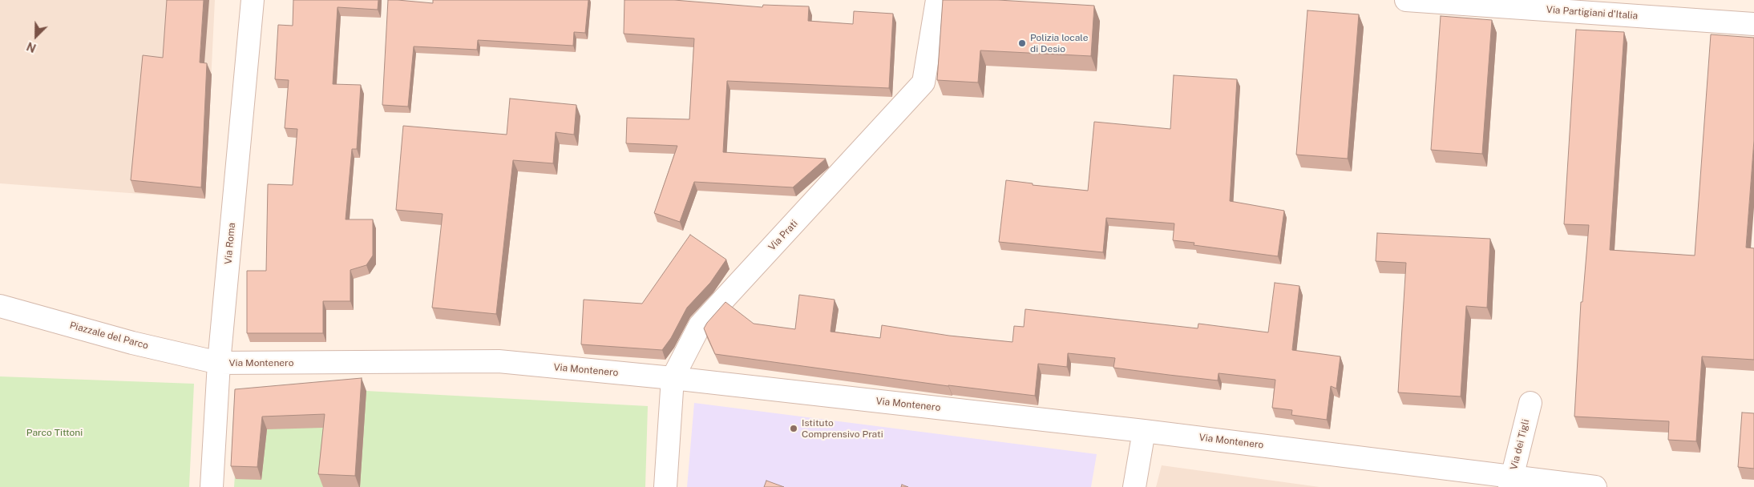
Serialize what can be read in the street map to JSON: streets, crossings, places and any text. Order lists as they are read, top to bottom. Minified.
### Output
{"streets":{"street":["Via Partigiani d'Italia","Via Prati","Via Roma","Piazzale del Parco","Via Montenero","Via dei Tigli"]},"crossings":[["Via Prati","Via Montenero"],["Via Roma","Piazzale del Parco"],["Via Roma","Via Montenero"],["Piazzale del Parco","Via Montenero"],["Via Montenero","Via dei Tigli"]],"parks":["Parco Tittoni"],"places":["Polizia locale di Desio","Istituto Comprensivo Prati"],"north":"bottom left"}
